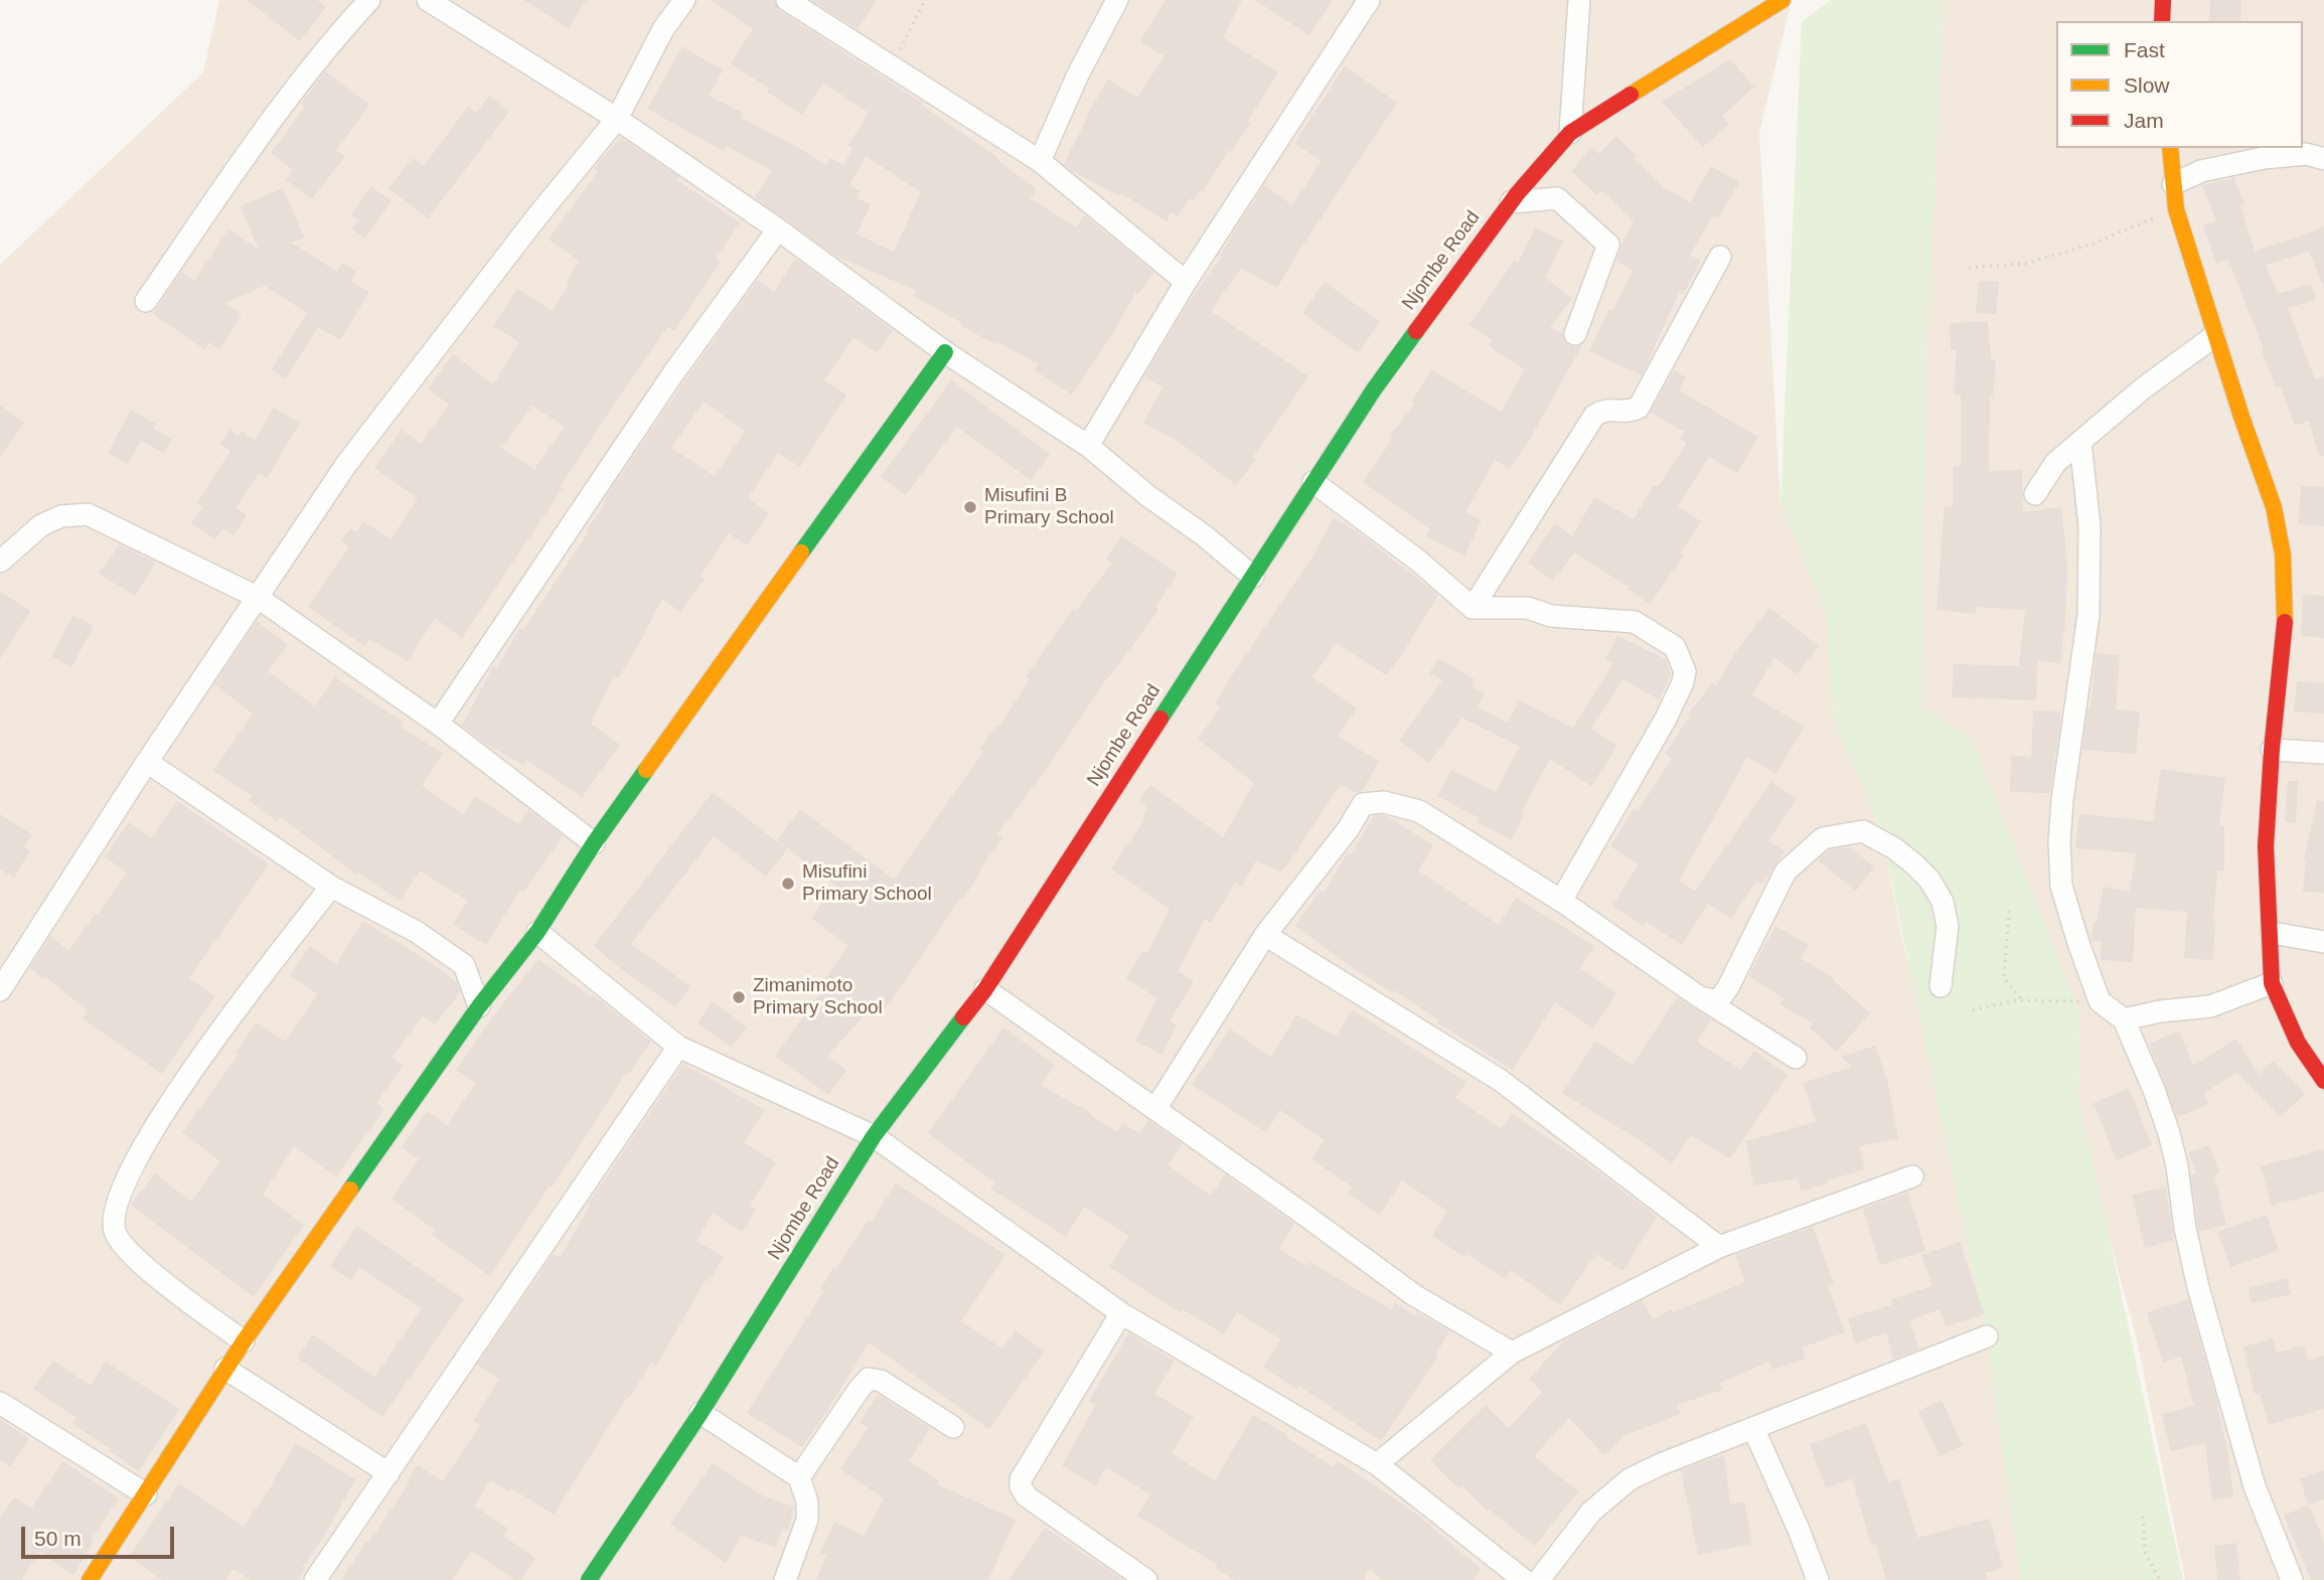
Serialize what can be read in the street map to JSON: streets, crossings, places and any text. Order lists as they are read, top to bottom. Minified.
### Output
{"streets":{"main road":["Njombe Road"]},"places":["Misufini B Primary School","Misufini Primary School","Zimanimoto Primary School"],"legend":["Fast","Slow","Jam"],"scale_bar":"50 m"}
